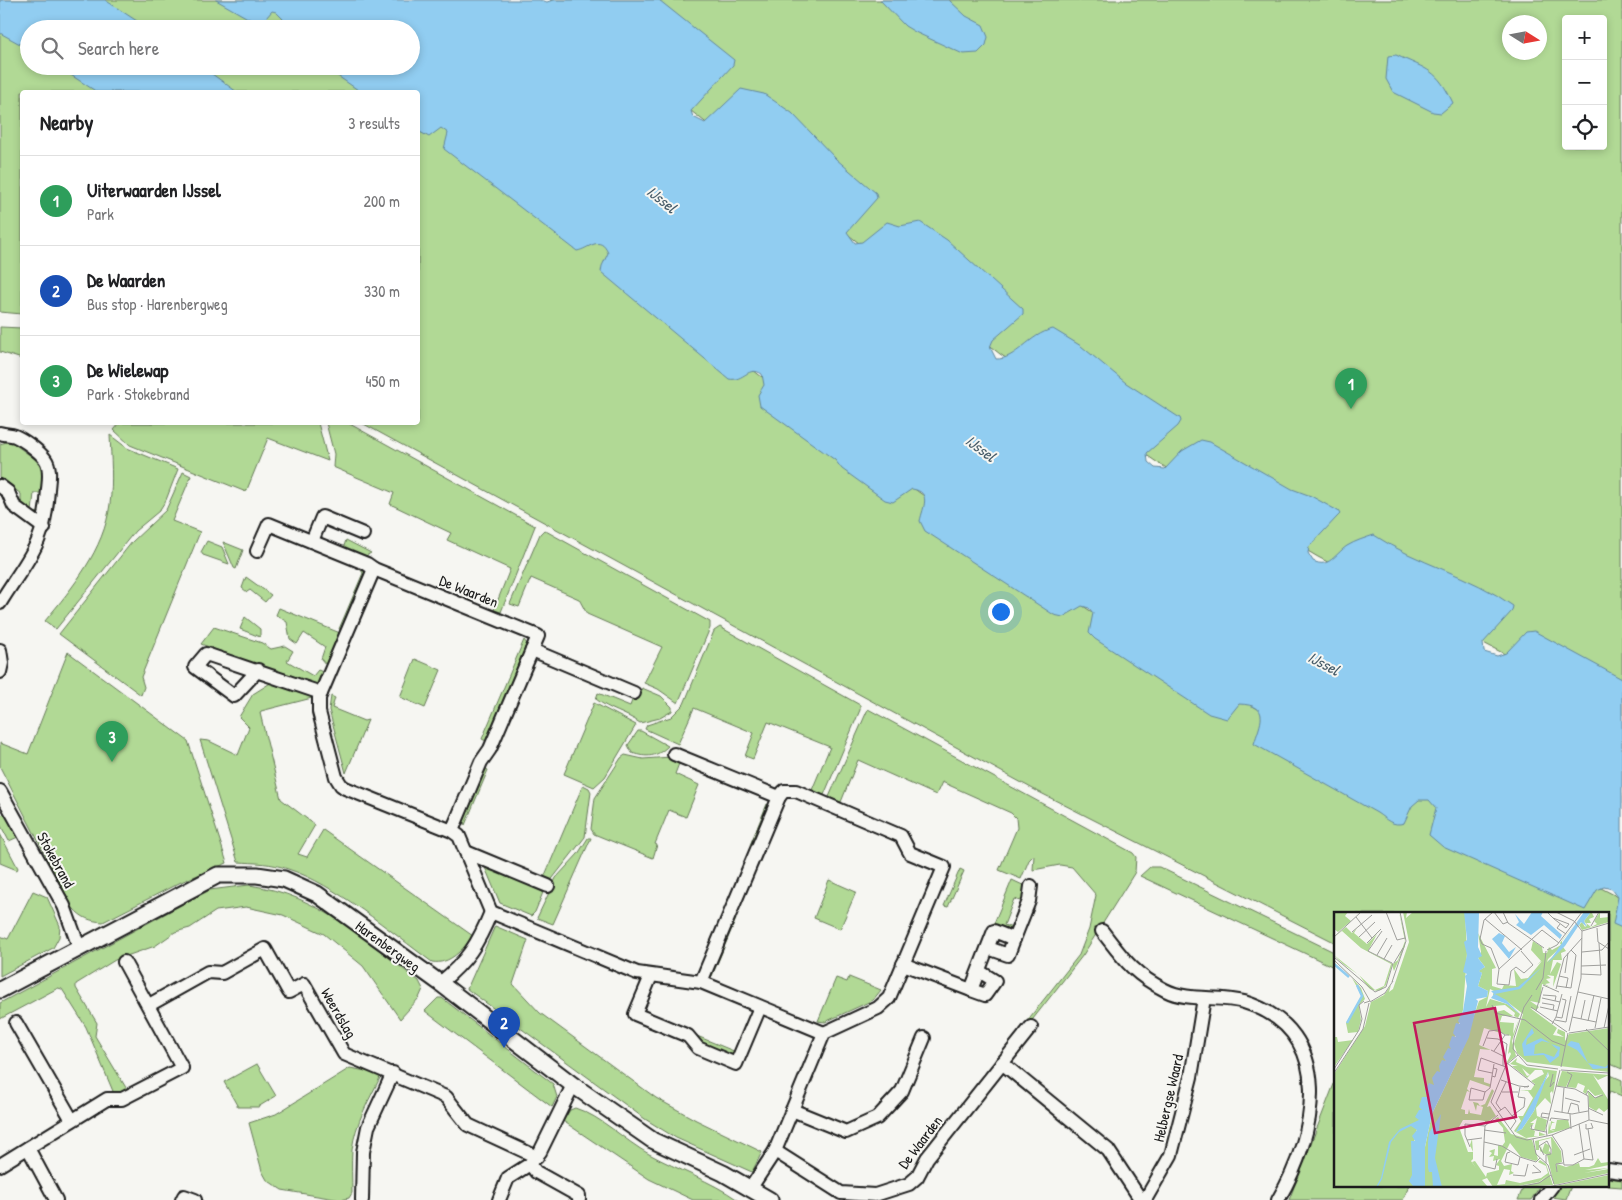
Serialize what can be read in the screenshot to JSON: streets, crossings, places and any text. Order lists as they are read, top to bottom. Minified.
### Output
{"streets":{"street":["De Waarden","Stokebrand","Harenbergweg","Weerdslag","Helbergse Waard"]},"crossings":[["De Waarden","Helbergse Waard"],["Stokebrand","Harenbergweg"]],"water":["IJssel"],"north":"right","page":{"map_buttons":["+","−"],"search":"Search here","heading":["Nearby","3 results"],"list":[{"mark":"1","name":"Uiterwaarden IJssel","note":"Park","value":"200 m"},{"mark":"2","name":"De Waarden","note":"Bus stop · Harenbergweg","value":"330 m"},{"mark":"3","name":"De Wielewap","note":"Park · Stokebrand","value":"450 m"}],"pins":["1","3","2"]}}
